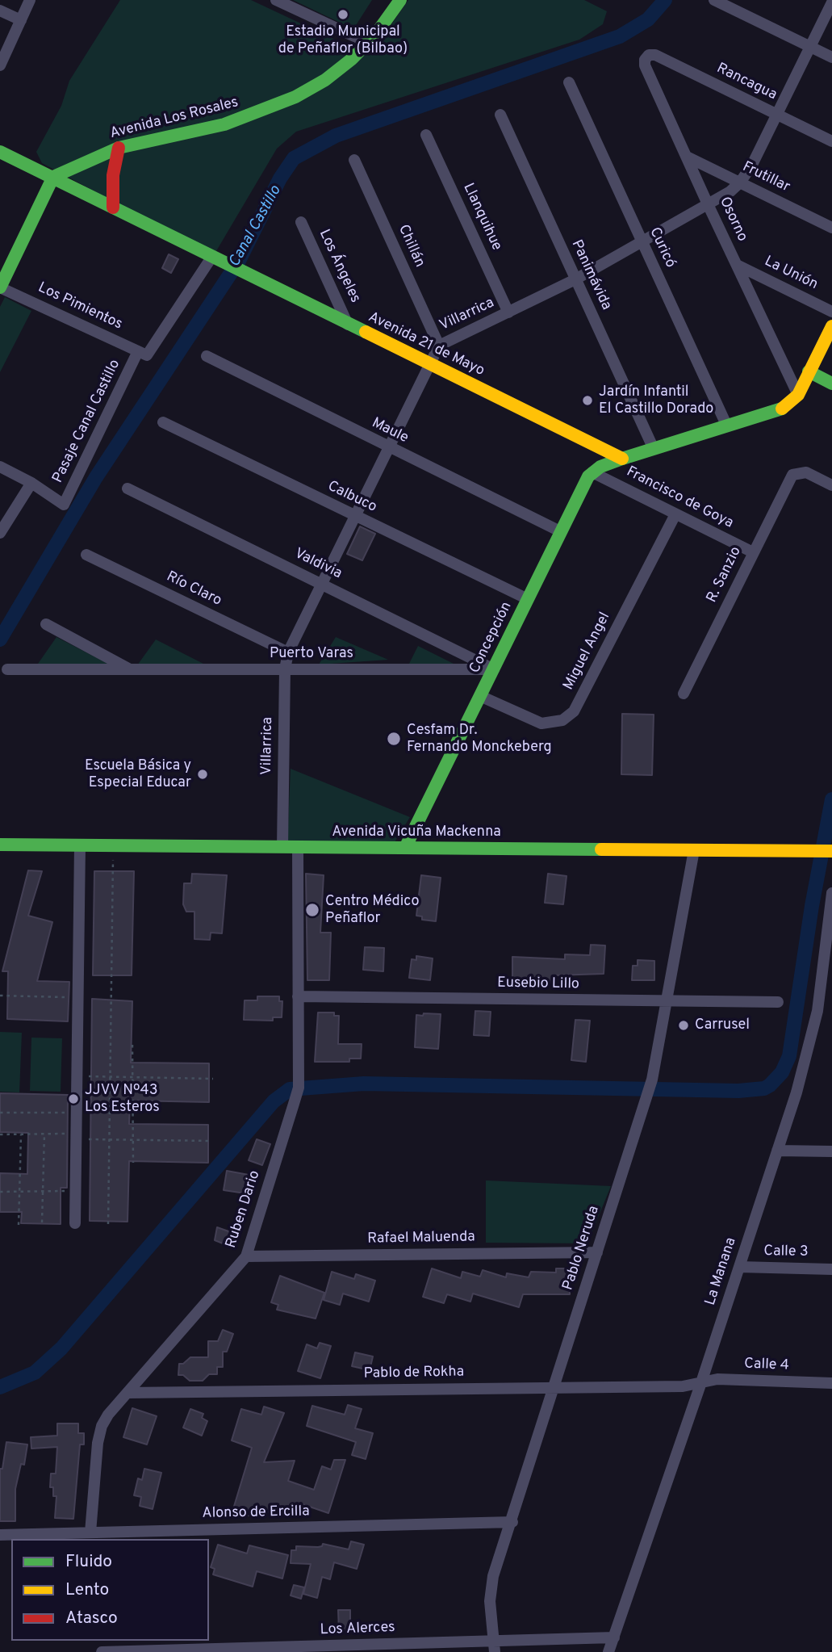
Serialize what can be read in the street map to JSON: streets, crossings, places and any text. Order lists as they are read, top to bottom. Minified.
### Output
{"streets":{"street":["Rancagua","Avenida Los Rosales","Frutillar","Llanquihue","Osorno","Chillán","Curicó","Los Ángeles","La Unión","Panimávida","Los Pimientos","Villarrica","Avenida 21 de Mayo","Pasaje Canal Castillo","Maule","Calbuco","Francisco de Goya","Valdivia","R. Sanzio","Río Claro","Concepción","Miguel Angel","Puerto Varas","Avenida Vicuña Mackenna","Eusebio Lillo","Ruben Dario","Rafael Maluenda","Pablo Neruda","Calle 3","La Manana","Calle 4","Pablo de Rokha","Alonso de Ercilla","Los Alerces"]},"crossings":[["Rancagua","Osorno"],["Rancagua","Villarrica"],["Avenida Los Rosales","Avenida 21 de Mayo"],["Frutillar","Osorno"],["Frutillar","Villarrica"],["Llanquihue","Villarrica"],["Osorno","La Unión"],["Osorno","Villarrica"],["Chillán","Villarrica"],["Curicó","Villarrica"],["Los Ángeles","Avenida 21 de Mayo"],["Panimávida","Villarrica"],["Los Pimientos","Pasaje Canal Castillo"],["Villarrica","Avenida 21 de Mayo"],["Villarrica","Maule"],["Villarrica","Calbuco"],["Villarrica","Valdivia"],["Villarrica","Río Claro"],["Villarrica","Puerto Varas"],["Villarrica","Avenida Vicuña Mackenna"],["Avenida 21 de Mayo","Pasaje Canal Castillo"],["Maule","Concepción"],["Calbuco","Concepción"],["Francisco de Goya","R. Sanzio"],["Francisco de Goya","Concepción"],["Francisco de Goya","Miguel Angel"],["Valdivia","Concepción"],["Valdivia","Puerto Varas"],["Concepción","Miguel Angel"],["Concepción","Puerto Varas"],["Concepción","Avenida Vicuña Mackenna"],["Avenida Vicuña Mackenna","Ruben Dario"],["Avenida Vicuña Mackenna","Pablo Neruda"],["Eusebio Lillo","Ruben Dario"],["Eusebio Lillo","Pablo Neruda"],["Ruben Dario","Rafael Maluenda"],["Ruben Dario","Pablo de Rokha"],["Ruben Dario","Alonso de Ercilla"],["Rafael Maluenda","Pablo Neruda"],["Pablo Neruda","Pablo de Rokha"],["Pablo Neruda","Alonso de Ercilla"],["Pablo Neruda","Los Alerces"],["Calle 3","La Manana"],["La Manana","Calle 4"],["La Manana","Pablo de Rokha"],["La Manana","Los Alerces"],["Calle 4","Pablo de Rokha"]],"water":["Canal Castillo"],"places":["Estadio Municipal de Peñaflor (Bilbao)","Jardín Infantil El Castillo Dorado","Cesfam Dr. Fernando Monckeberg","Escuela Básica y Especial Educar","Centro Médico Peñaflor","Carrusel","JJVV Nº43 Los Esteros"],"legend":["Fluido","Lento","Atasco"]}
